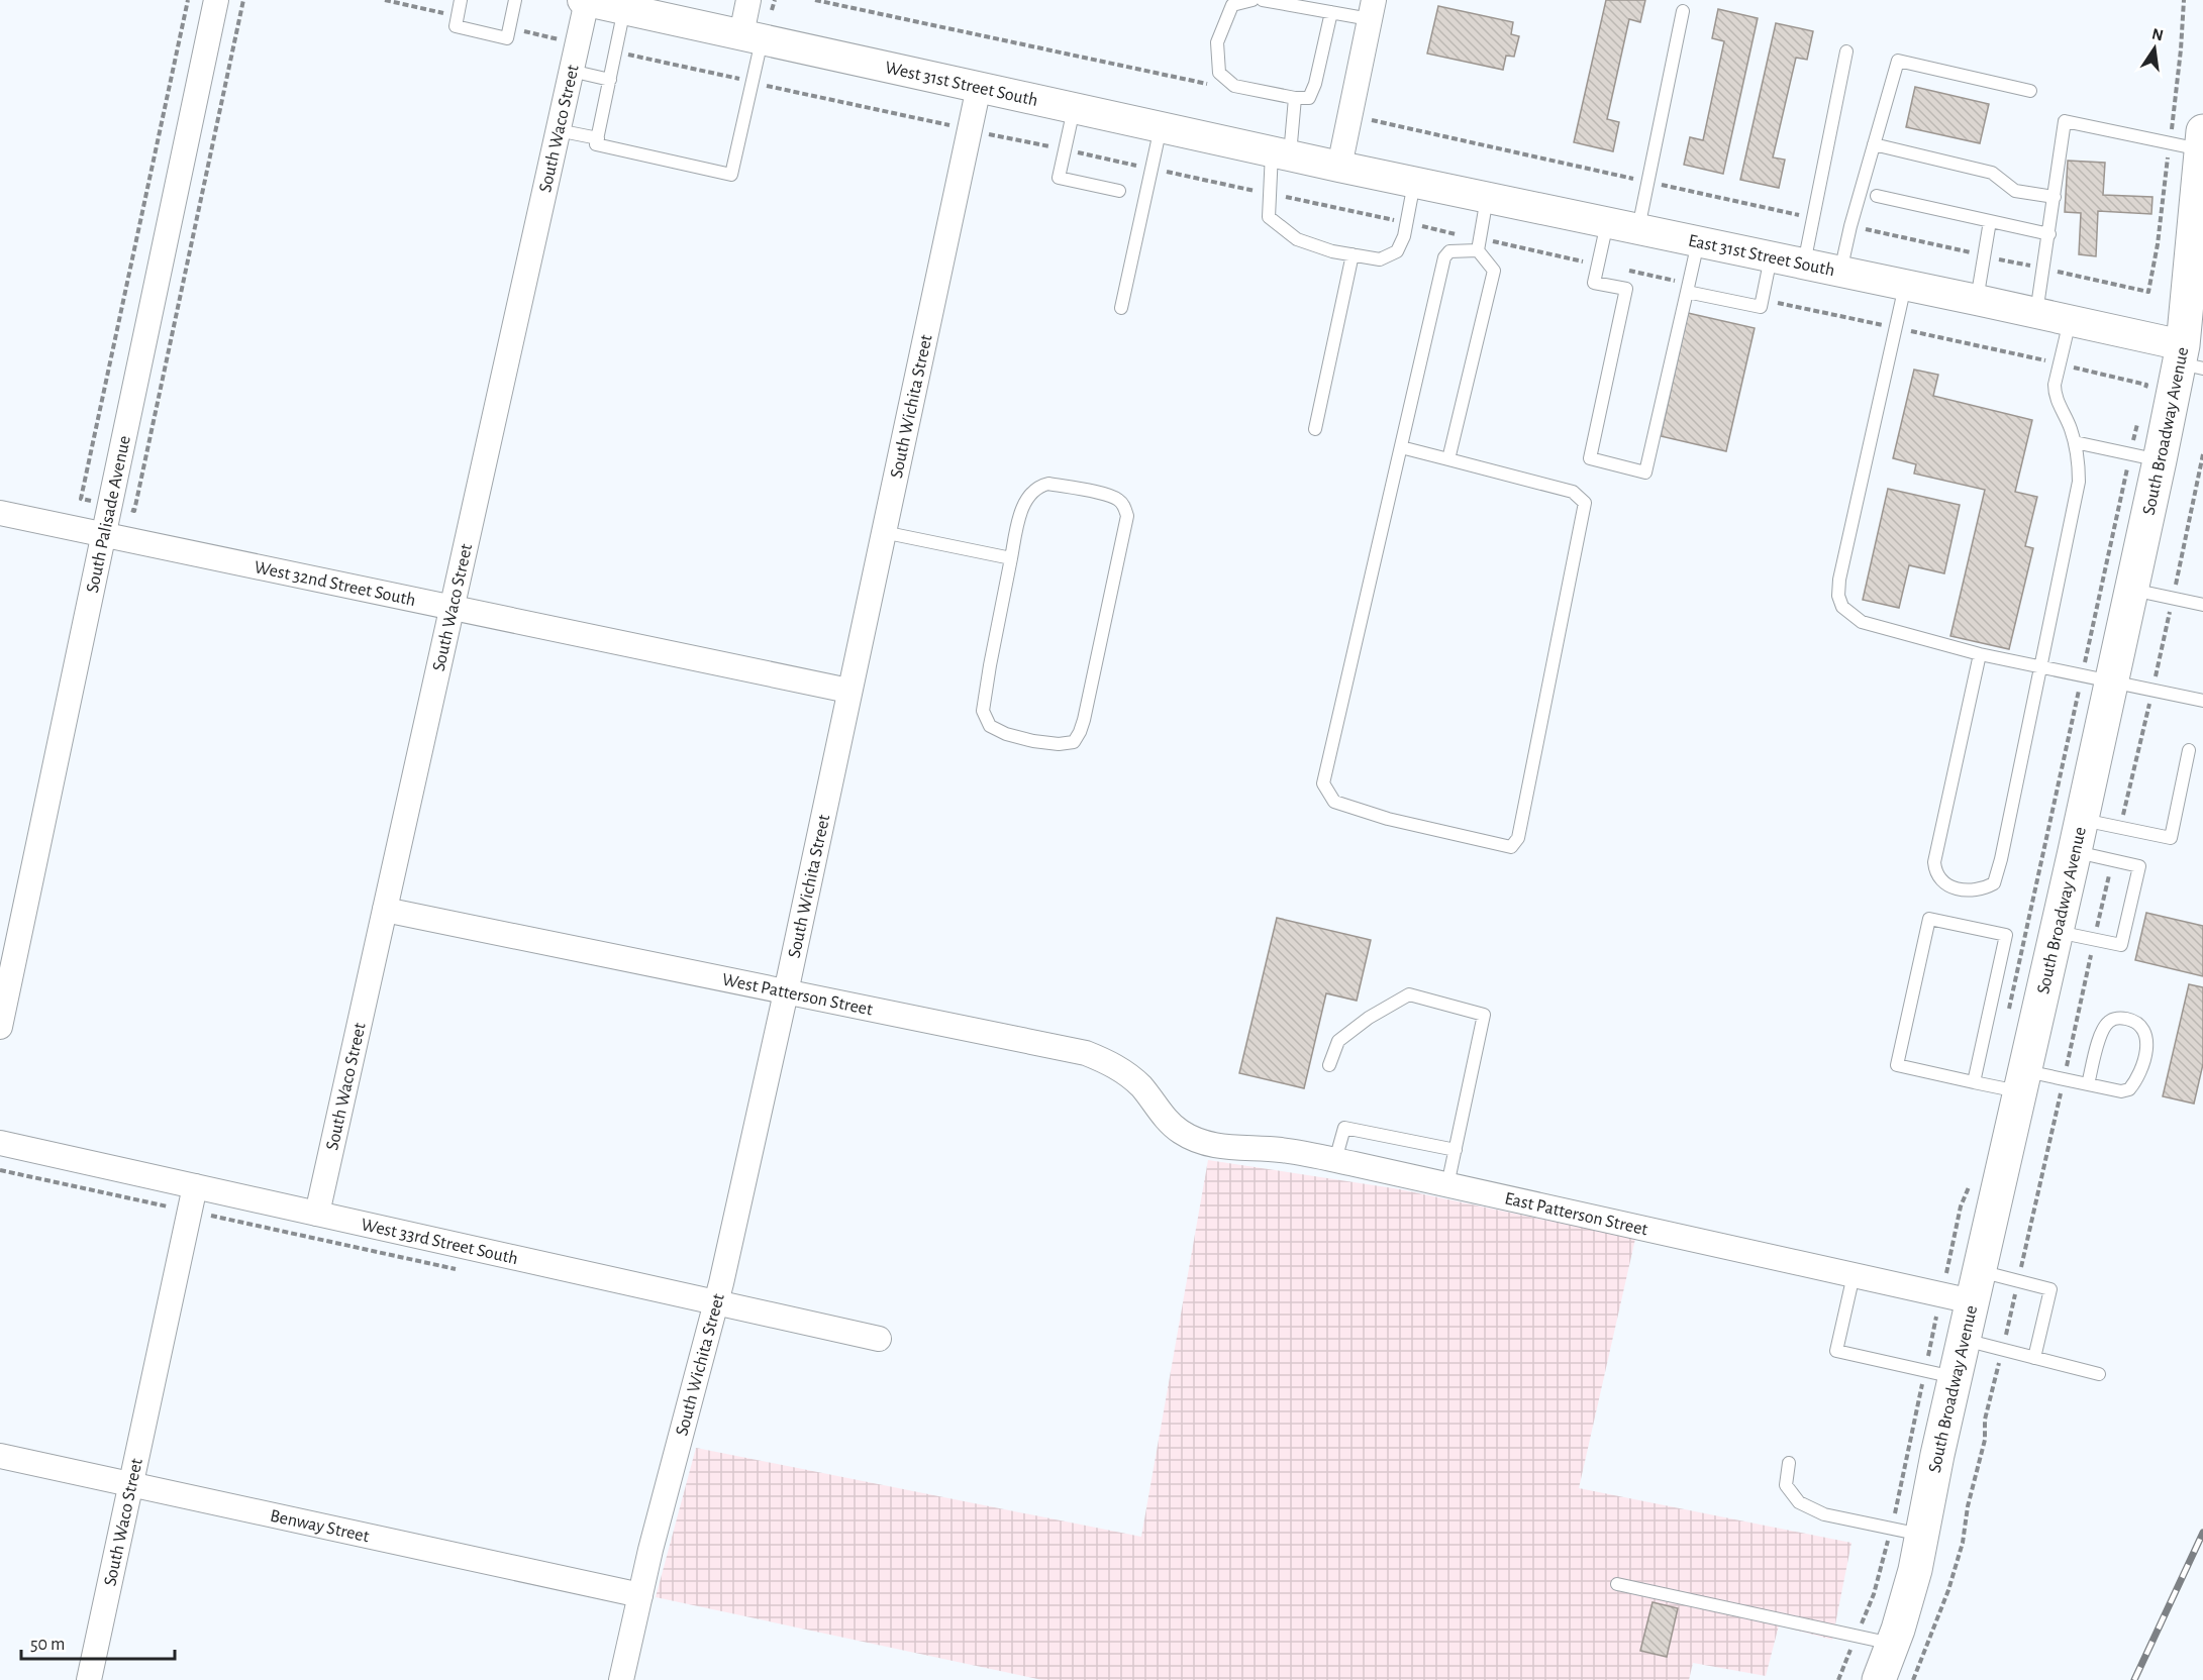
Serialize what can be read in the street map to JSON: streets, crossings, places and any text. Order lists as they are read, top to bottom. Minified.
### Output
{"streets":{"main road":["South Broadway Avenue"],"street":["West 31st Street South","South Waco Street","East 31st Street South","South Wichita Street","South Palisade Avenue","West 32nd Street South","West Patterson Street","East Patterson Street","West 33rd Street South","Benway Street"]},"crossings":[["West 31st Street South","South Waco Street"],["West 31st Street South","East 31st Street South"],["West 31st Street South","South Wichita Street"],["South Waco Street","West 32nd Street South"],["South Waco Street","West Patterson Street"],["South Waco Street","West 33rd Street South"],["South Waco Street","Benway Street"],["East 31st Street South","South Broadway Avenue"],["South Wichita Street","West 32nd Street South"],["South Wichita Street","West Patterson Street"],["South Wichita Street","West 33rd Street South"],["South Wichita Street","Benway Street"],["South Broadway Avenue","East Patterson Street"],["South Palisade Avenue","West 32nd Street South"],["West Patterson Street","East Patterson Street"]],"scale_bar":"50 m","north":"top"}
